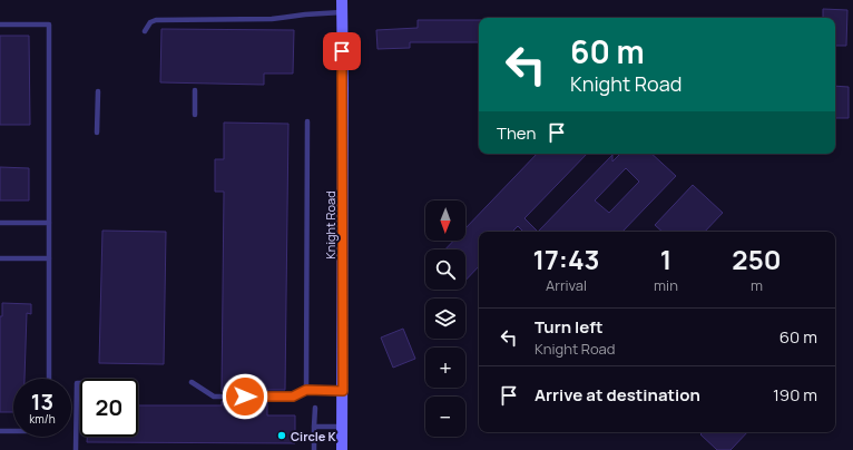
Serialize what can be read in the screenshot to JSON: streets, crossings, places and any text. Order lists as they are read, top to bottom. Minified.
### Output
{"streets":{"street":["Knight Road"]},"places":["Circle K"],"north":"bottom","page":{"turn":["60 m","Knight Road"],"then":"Then","map_buttons":["+","−"],"eta":["17:43","Arrival","1","min","250","m"],"list":[{"name":"Turn left","note":"Knight Road","value":"60 m"},{"name":"Arrive at destination","value":"190 m"}],"speed":"13 km/h","limit":"20"}}
